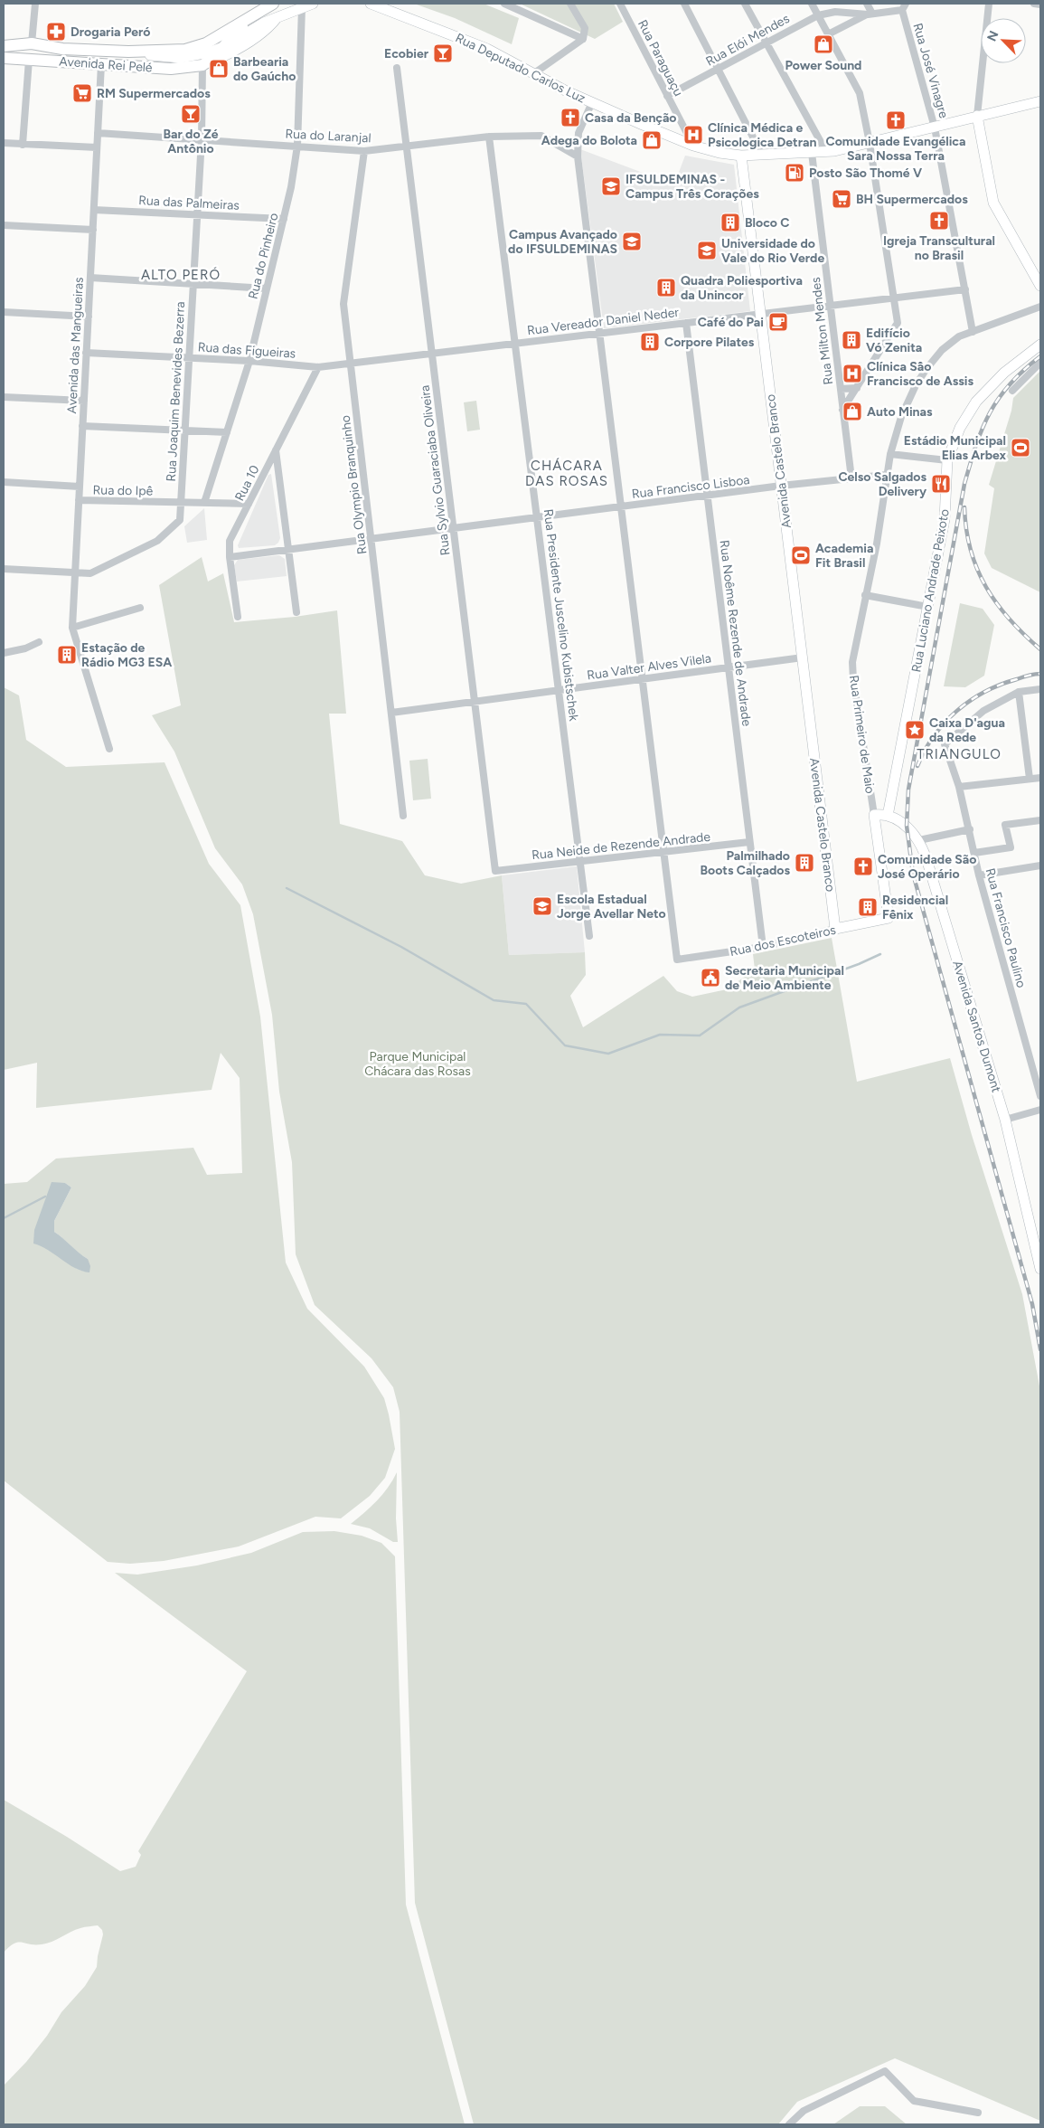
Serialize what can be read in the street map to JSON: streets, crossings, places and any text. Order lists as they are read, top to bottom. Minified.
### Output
{"streets":{"main road":["Avenida Rei Pelé"],"street":["Rua Elói Mendes","Rua Paraguaçu","Rua Deputado Carlos Luz","Rua José Vinagre","Rua do Laranjal","Rua das Palmeiras","Rua do Pinheiro","Rua Vereador Daniel Neder","Rua Milton Mendes","Avenida das Mangueiras","Rua das Figueiras","Rua Joaquim Benevides Bezerra","Avenida Castelo Branco","Rua Sylvio Guaraciaba Oliveira","Rua 10","Rua Olympio Branquinho","Rua Francisco Lisboa","Rua do Ipê","Rua Luciano Andrade Peixoto","Rua Presidente Juscelino Kubistschek","Rua Noême Rezende de Andrade","Rua Valter Alves Vilela","Rua Primeiro de Maio","Rua Neide de Rezende Andrade","Rua Francisco Paulino","Rua dos Escoteiros","Avenida Santos Dumont"]},"crossings":[["Rua Elói Mendes","Rua Paraguaçu"],["Rua Elói Mendes","Rua José Vinagre"],["Rua Paraguaçu","Rua Deputado Carlos Luz"],["Avenida Rei Pelé","Avenida das Mangueiras"],["Avenida Rei Pelé","Rua Joaquim Benevides Bezerra"],["Rua Deputado Carlos Luz","Rua José Vinagre"],["Rua Deputado Carlos Luz","Rua Milton Mendes"],["Rua Deputado Carlos Luz","Avenida Castelo Branco"],["Rua José Vinagre","Rua Vereador Daniel Neder"],["Rua José Vinagre","Rua Primeiro de Maio"],["Rua do Laranjal","Rua do Pinheiro"],["Rua do Laranjal","Avenida das Mangueiras"],["Rua do Laranjal","Rua Joaquim Benevides Bezerra"],["Rua do Laranjal","Rua Sylvio Guaraciaba Oliveira"],["Rua do Laranjal","Rua Olympio Branquinho"],["Rua do Laranjal","Rua Presidente Juscelino Kubistschek"],["Rua das Palmeiras","Rua do Pinheiro"],["Rua das Palmeiras","Avenida das Mangueiras"],["Rua das Palmeiras","Rua Joaquim Benevides Bezerra"],["Rua do Pinheiro","Rua das Figueiras"],["Rua do Pinheiro","Rua do Ipê"],["Rua Vereador Daniel Neder","Rua Milton Mendes"],["Rua Vereador Daniel Neder","Rua das Figueiras"],["Rua Vereador Daniel Neder","Avenida Castelo Branco"],["Rua Vereador Daniel Neder","Rua Sylvio Guaraciaba Oliveira"],["Rua Vereador Daniel Neder","Rua Olympio Branquinho"],["Rua Vereador Daniel Neder","Rua Presidente Juscelino Kubistschek"],["Rua Vereador Daniel Neder","Rua Noême Rezende de Andrade"],["Rua Milton Mendes","Rua Francisco Lisboa"],["Avenida das Mangueiras","Rua das Figueiras"],["Avenida das Mangueiras","Rua Joaquim Benevides Bezerra"],["Avenida das Mangueiras","Rua do Ipê"],["Rua das Figueiras","Rua Joaquim Benevides Bezerra"],["Rua das Figueiras","Rua 10"],["Rua das Figueiras","Rua Olympio Branquinho"],["Rua Joaquim Benevides Bezerra","Rua do Ipê"],["Avenida Castelo Branco","Rua Francisco Lisboa"],["Avenida Castelo Branco","Rua Valter Alves Vilela"],["Avenida Castelo Branco","Rua dos Escoteiros"],["Rua Sylvio Guaraciaba Oliveira","Rua Francisco Lisboa"],["Rua Sylvio Guaraciaba Oliveira","Rua Valter Alves Vilela"],["Rua Sylvio Guaraciaba Oliveira","Rua Neide de Rezende Andrade"],["Rua 10","Rua Francisco Lisboa"],["Rua 10","Rua do Ipê"],["Rua Olympio Branquinho","Rua Francisco Lisboa"],["Rua Olympio Branquinho","Rua Valter Alves Vilela"],["Rua Francisco Lisboa","Rua Presidente Juscelino Kubistschek"],["Rua Francisco Lisboa","Rua Noême Rezende de Andrade"],["Rua Francisco Lisboa","Rua Primeiro de Maio"],["Rua Luciano Andrade Peixoto","Avenida Santos Dumont"],["Rua Presidente Juscelino Kubistschek","Rua Valter Alves Vilela"],["Rua Presidente Juscelino Kubistschek","Rua Neide de Rezende Andrade"],["Rua Noême Rezende de Andrade","Rua Valter Alves Vilela"],["Rua Noême Rezende de Andrade","Rua Neide de Rezende Andrade"],["Rua Noême Rezende de Andrade","Rua dos Escoteiros"],["Rua Primeiro de Maio","Rua dos Escoteiros"],["Rua Primeiro de Maio","Avenida Santos Dumont"],["Rua Neide de Rezende Andrade","Rua dos Escoteiros"]],"districts":["ALTO PERÓ","CHÁCARA DAS ROSAS","TRIANGULO"],"parks":["Parque Municipal Chácara das Rosas"],"places":{"pharmacy":["Drogaria Peró"],"shop":["Power Sound","Barbearia do Gaúcho","Adega do Bolota","Auto Minas"],"bar":["Ecobier","Bar do Zé Antônio"],"supermarket":["RM Supermercados","BH Supermercados"],"church":["Casa da Benção","Comunidade Evangélica Sara Nossa Terra","Igreja Transcultural no Brasil","Comunidade São José Operário"],"hospital":["Clínica Médica e Psicologica Detran","Clínica Sâo Francisco de Assis"],"fuel station":["Posto São Thomé V"],"school or university":["IFSULDEMINAS - Campus Três Corações","Campus Avançado do IFSULDEMINAS","Universidade do Vale do Rio Verde","Escola Estadual Jorge Avellar Neto"],"building":["Bloco C","Quadra Poliesportiva da Unincor","Edifício Vó Zenita","Corpore Pilates","Estação de Rádio MG3 ESA","Palmilhado Boots Calçados","Residencial Fênix"],"cafe":["Café do Pai"],"sports":["Estádio Municipal Elias Arbex","Academia Fit Brasil"],"restaurant":["Celso Salgados Delivery"],"place":["Caixa D'agua da Rede"],"public building":["Secretaria Municipal de Meio Ambiente"]},"north":"top left"}
